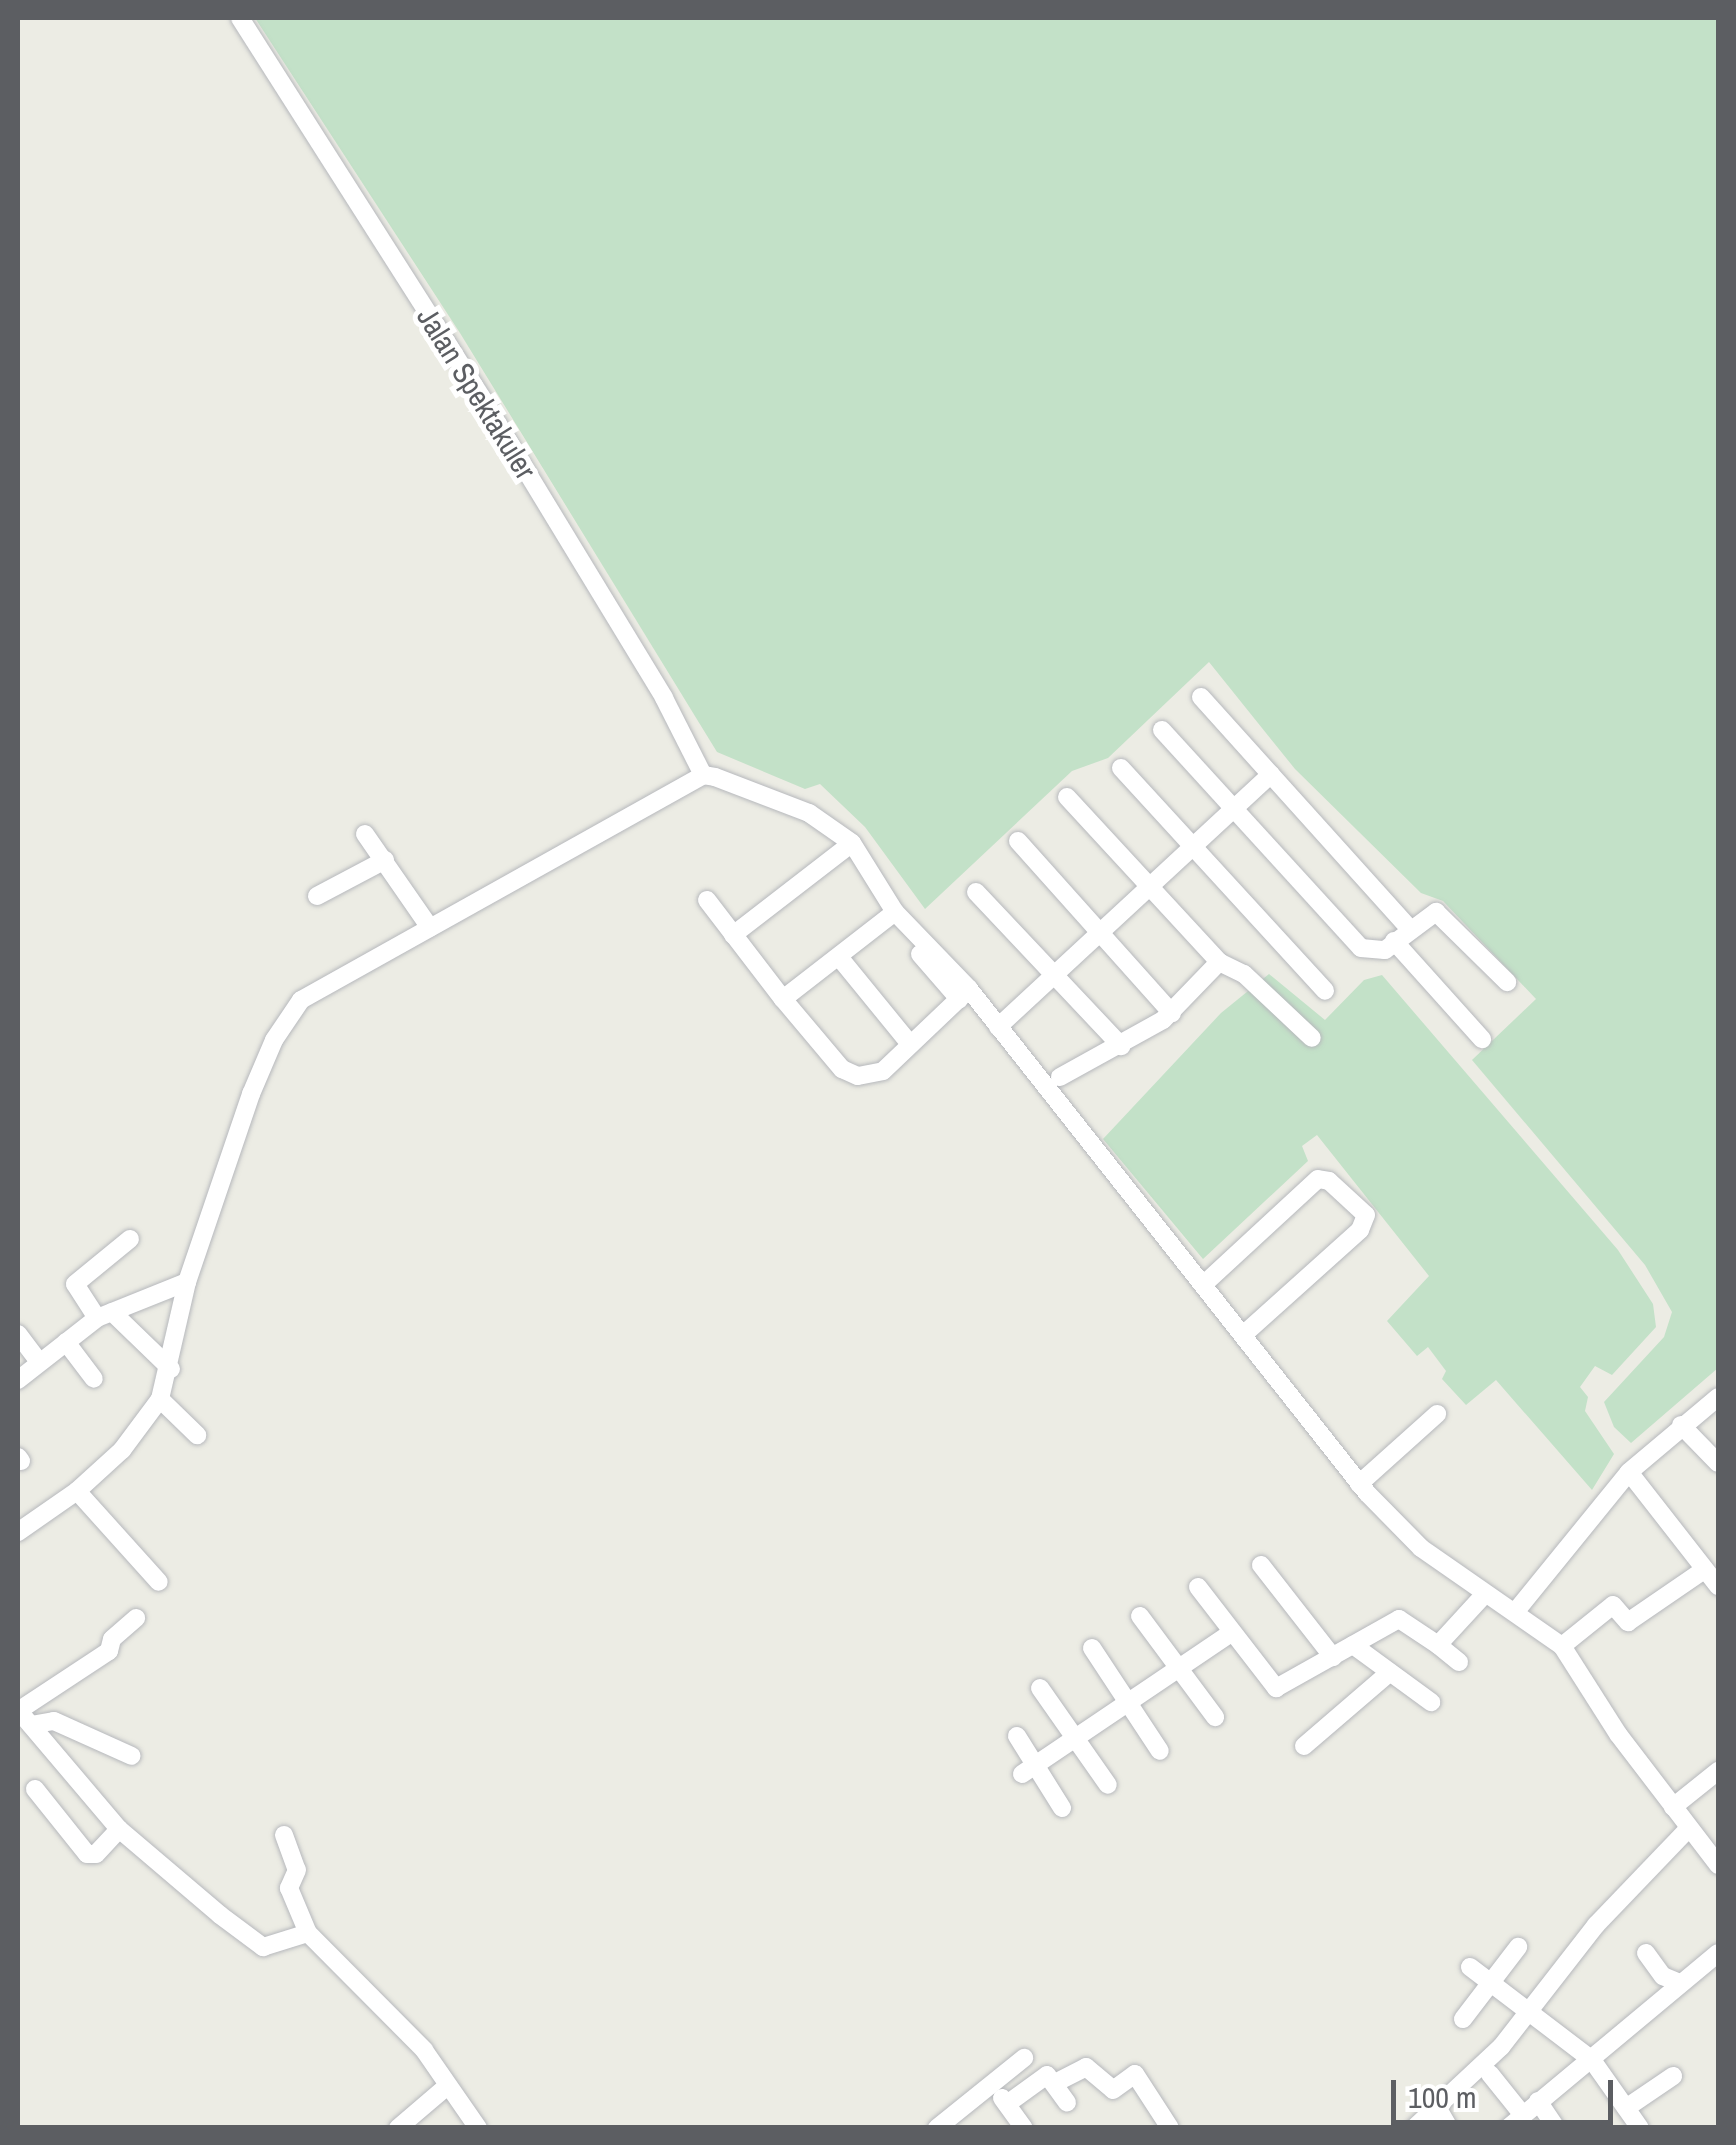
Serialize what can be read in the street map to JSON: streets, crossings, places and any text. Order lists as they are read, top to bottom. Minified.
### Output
{"streets":{"street":["Jalan Spektakuler"]},"scale_bar":"100 m"}
